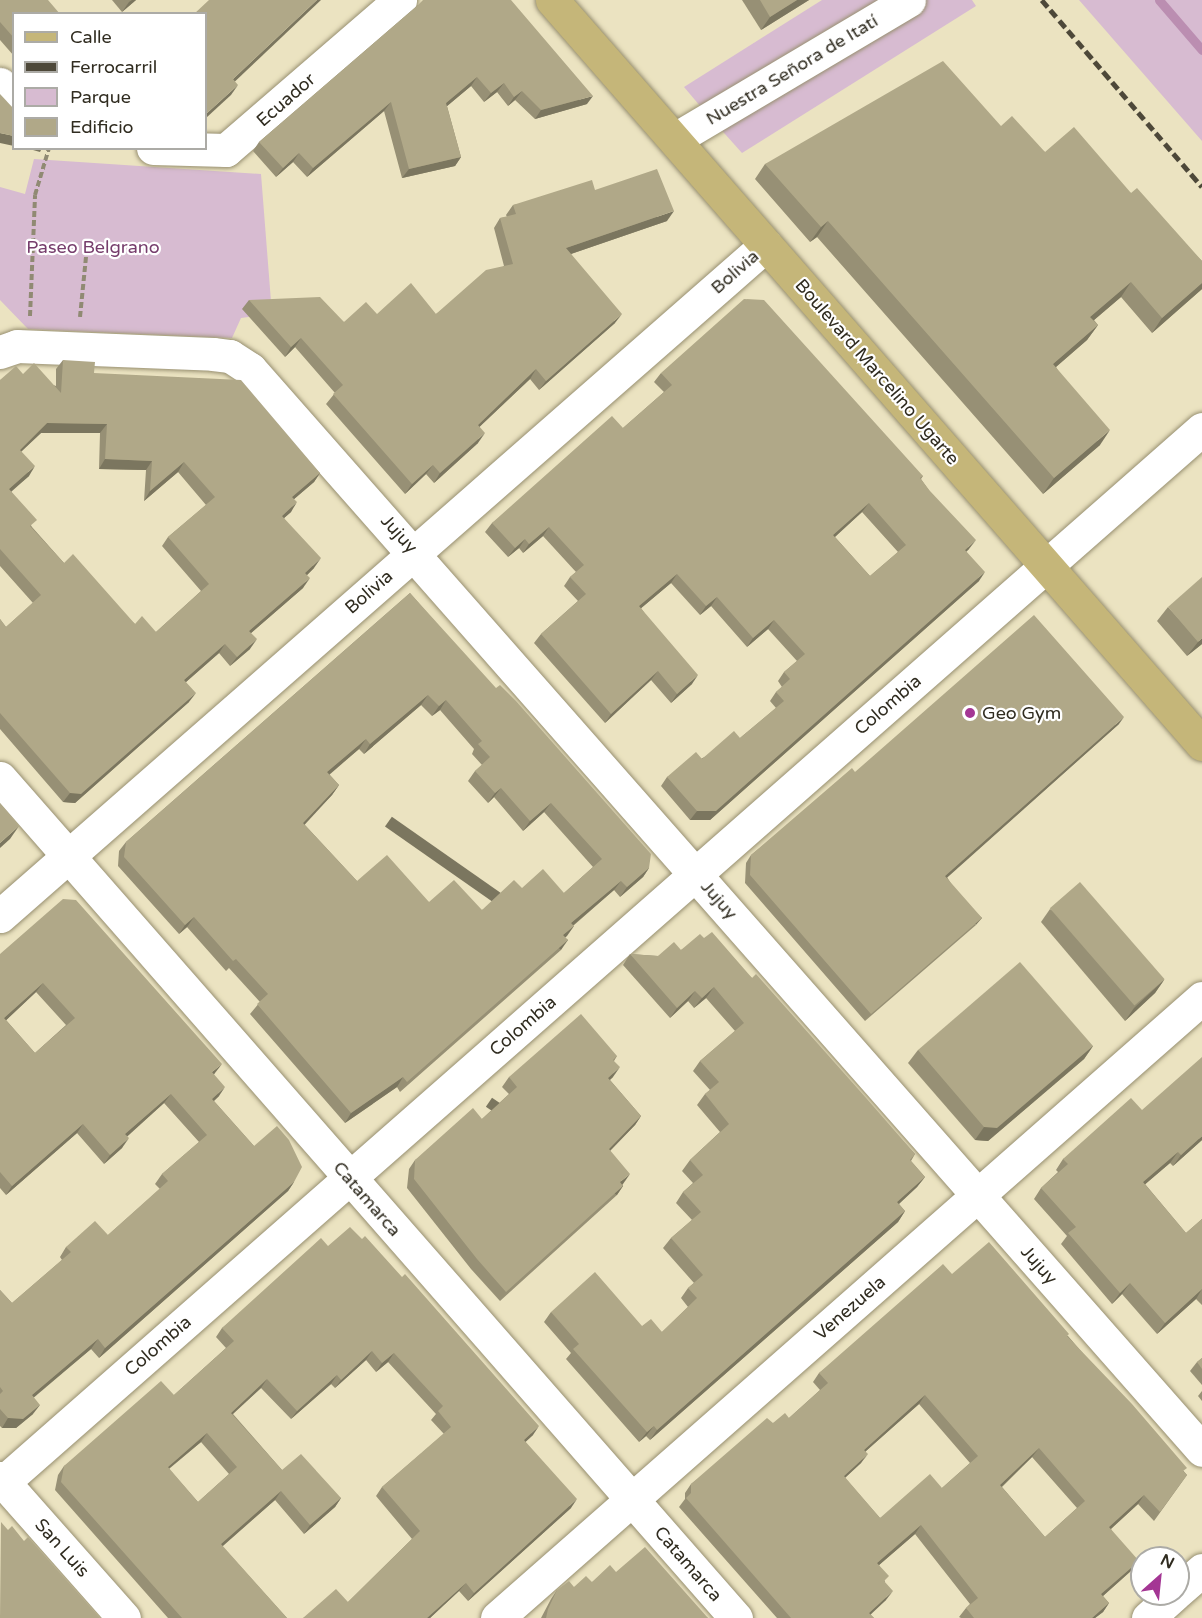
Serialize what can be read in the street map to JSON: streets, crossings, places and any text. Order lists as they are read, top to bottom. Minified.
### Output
{"streets":{"main road":["Boulevard Marcelino Ugarte"],"street":["Nuestra Señora de Itatí","Ecuador","Bolivia","Jujuy","Colombia","Catamarca","Venezuela","San Luis"]},"crossings":[["Nuestra Señora de Itatí","Boulevard Marcelino Ugarte"],["Bolivia","Boulevard Marcelino Ugarte"],["Bolivia","Jujuy"],["Bolivia","Catamarca"],["Boulevard Marcelino Ugarte","Colombia"],["Jujuy","Colombia"],["Jujuy","Venezuela"],["Colombia","Catamarca"],["Colombia","San Luis"],["Catamarca","Venezuela"]],"parks":["Paseo Belgrano"],"places":["Geo Gym"],"legend":["Calle","Ferrocarril","Parque","Edificio"],"north":"top right"}
